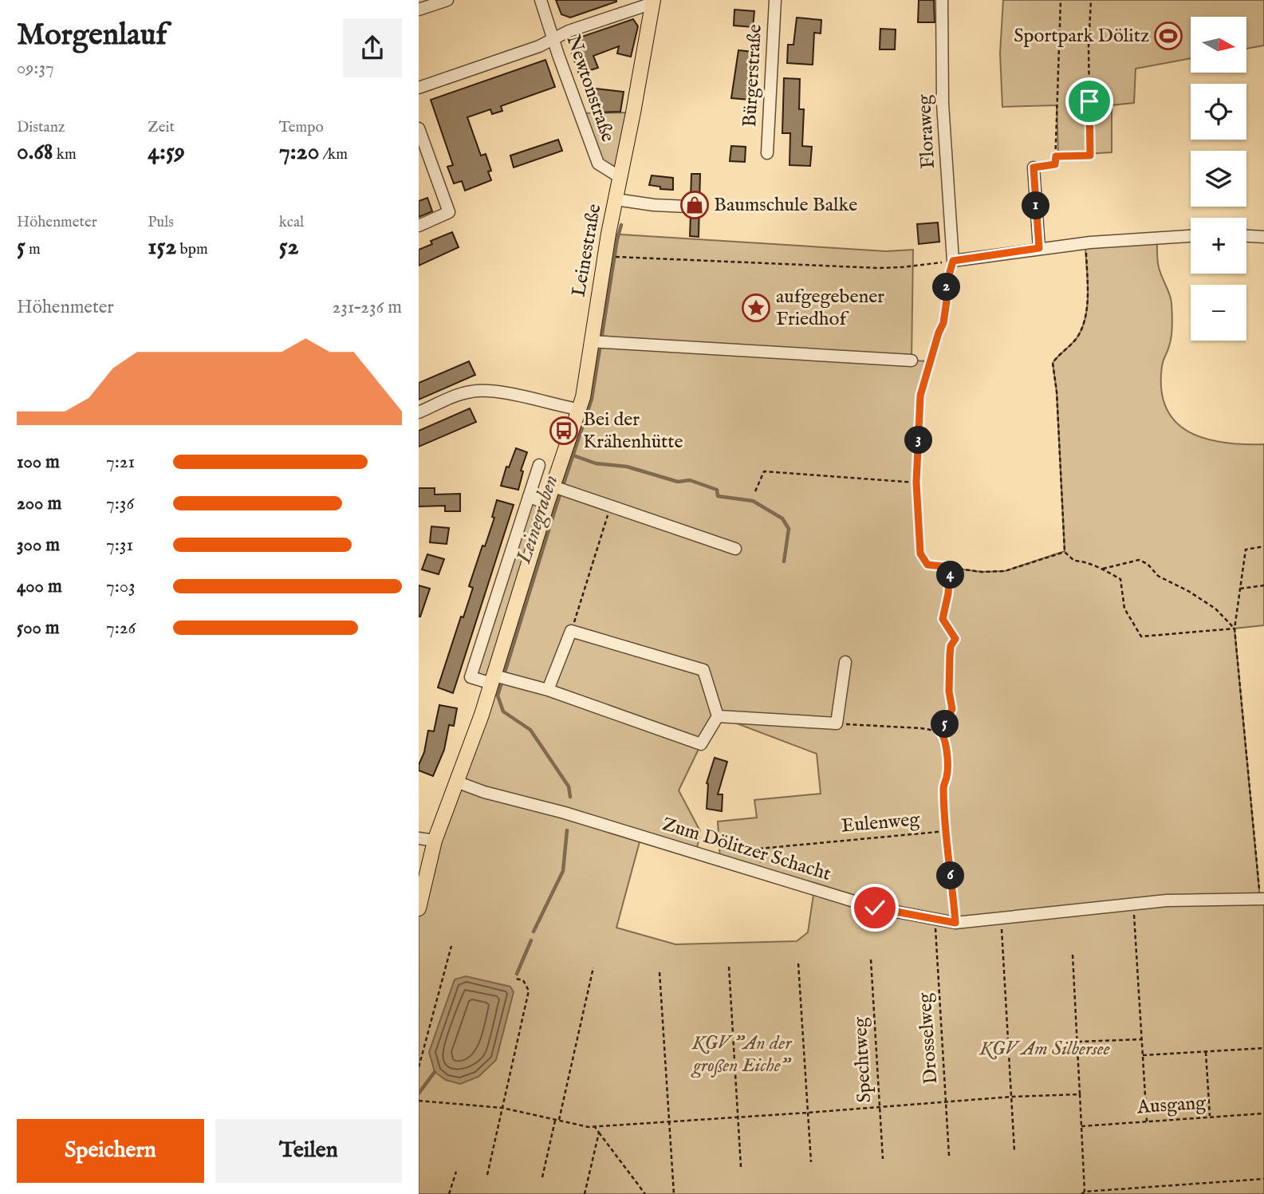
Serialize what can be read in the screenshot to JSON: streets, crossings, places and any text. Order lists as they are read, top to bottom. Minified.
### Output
{"streets":{"main road":["Leinestraße"],"street":["Bürgerstraße","Newtonstraße","Floraweg","Zum Dölitzer Schacht"],"path":["Eulenweg","Drosselweg","Spechtweg","Ausgang"]},"crossings":[["Newtonstraße","Leinestraße"],["Leinestraße","Zum Dölitzer Schacht"],["Eulenweg","Zum Dölitzer Schacht"],["Zum Dölitzer Schacht","Drosselweg"]],"water":["Leinegraben"],"parks":["KGV \"An der großen Eiche\"","KGV Am Silbersee"],"places":{"sports":["Sportpark Dölitz"],"shop":["Baumschule Balke"],"place":["aufgegebener Friedhof"],"bus stop":["Bei der Krähenhütte"]},"north":"right","page":{"heading":["Morgenlauf","09:37"],"map_buttons":["+","−"],"stats":[["Distanz","0.68 km"],["Zeit","4:59"],["Tempo","7:20 /km"],["Höhenmeter","5 m"],["Puls","152 bpm"],["kcal","52"]],"pins":["1","2","3","4","5","6"],"chart":["Höhenmeter","231–236 m"],"list":[{"name":"100 m","note":"7:21"},{"name":"200 m","note":"7:36"},{"name":"300 m","note":"7:31"},{"name":"400 m","note":"7:03"},{"name":"500 m","note":"7:26"}],"buttons":["Speichern","Teilen"]}}
